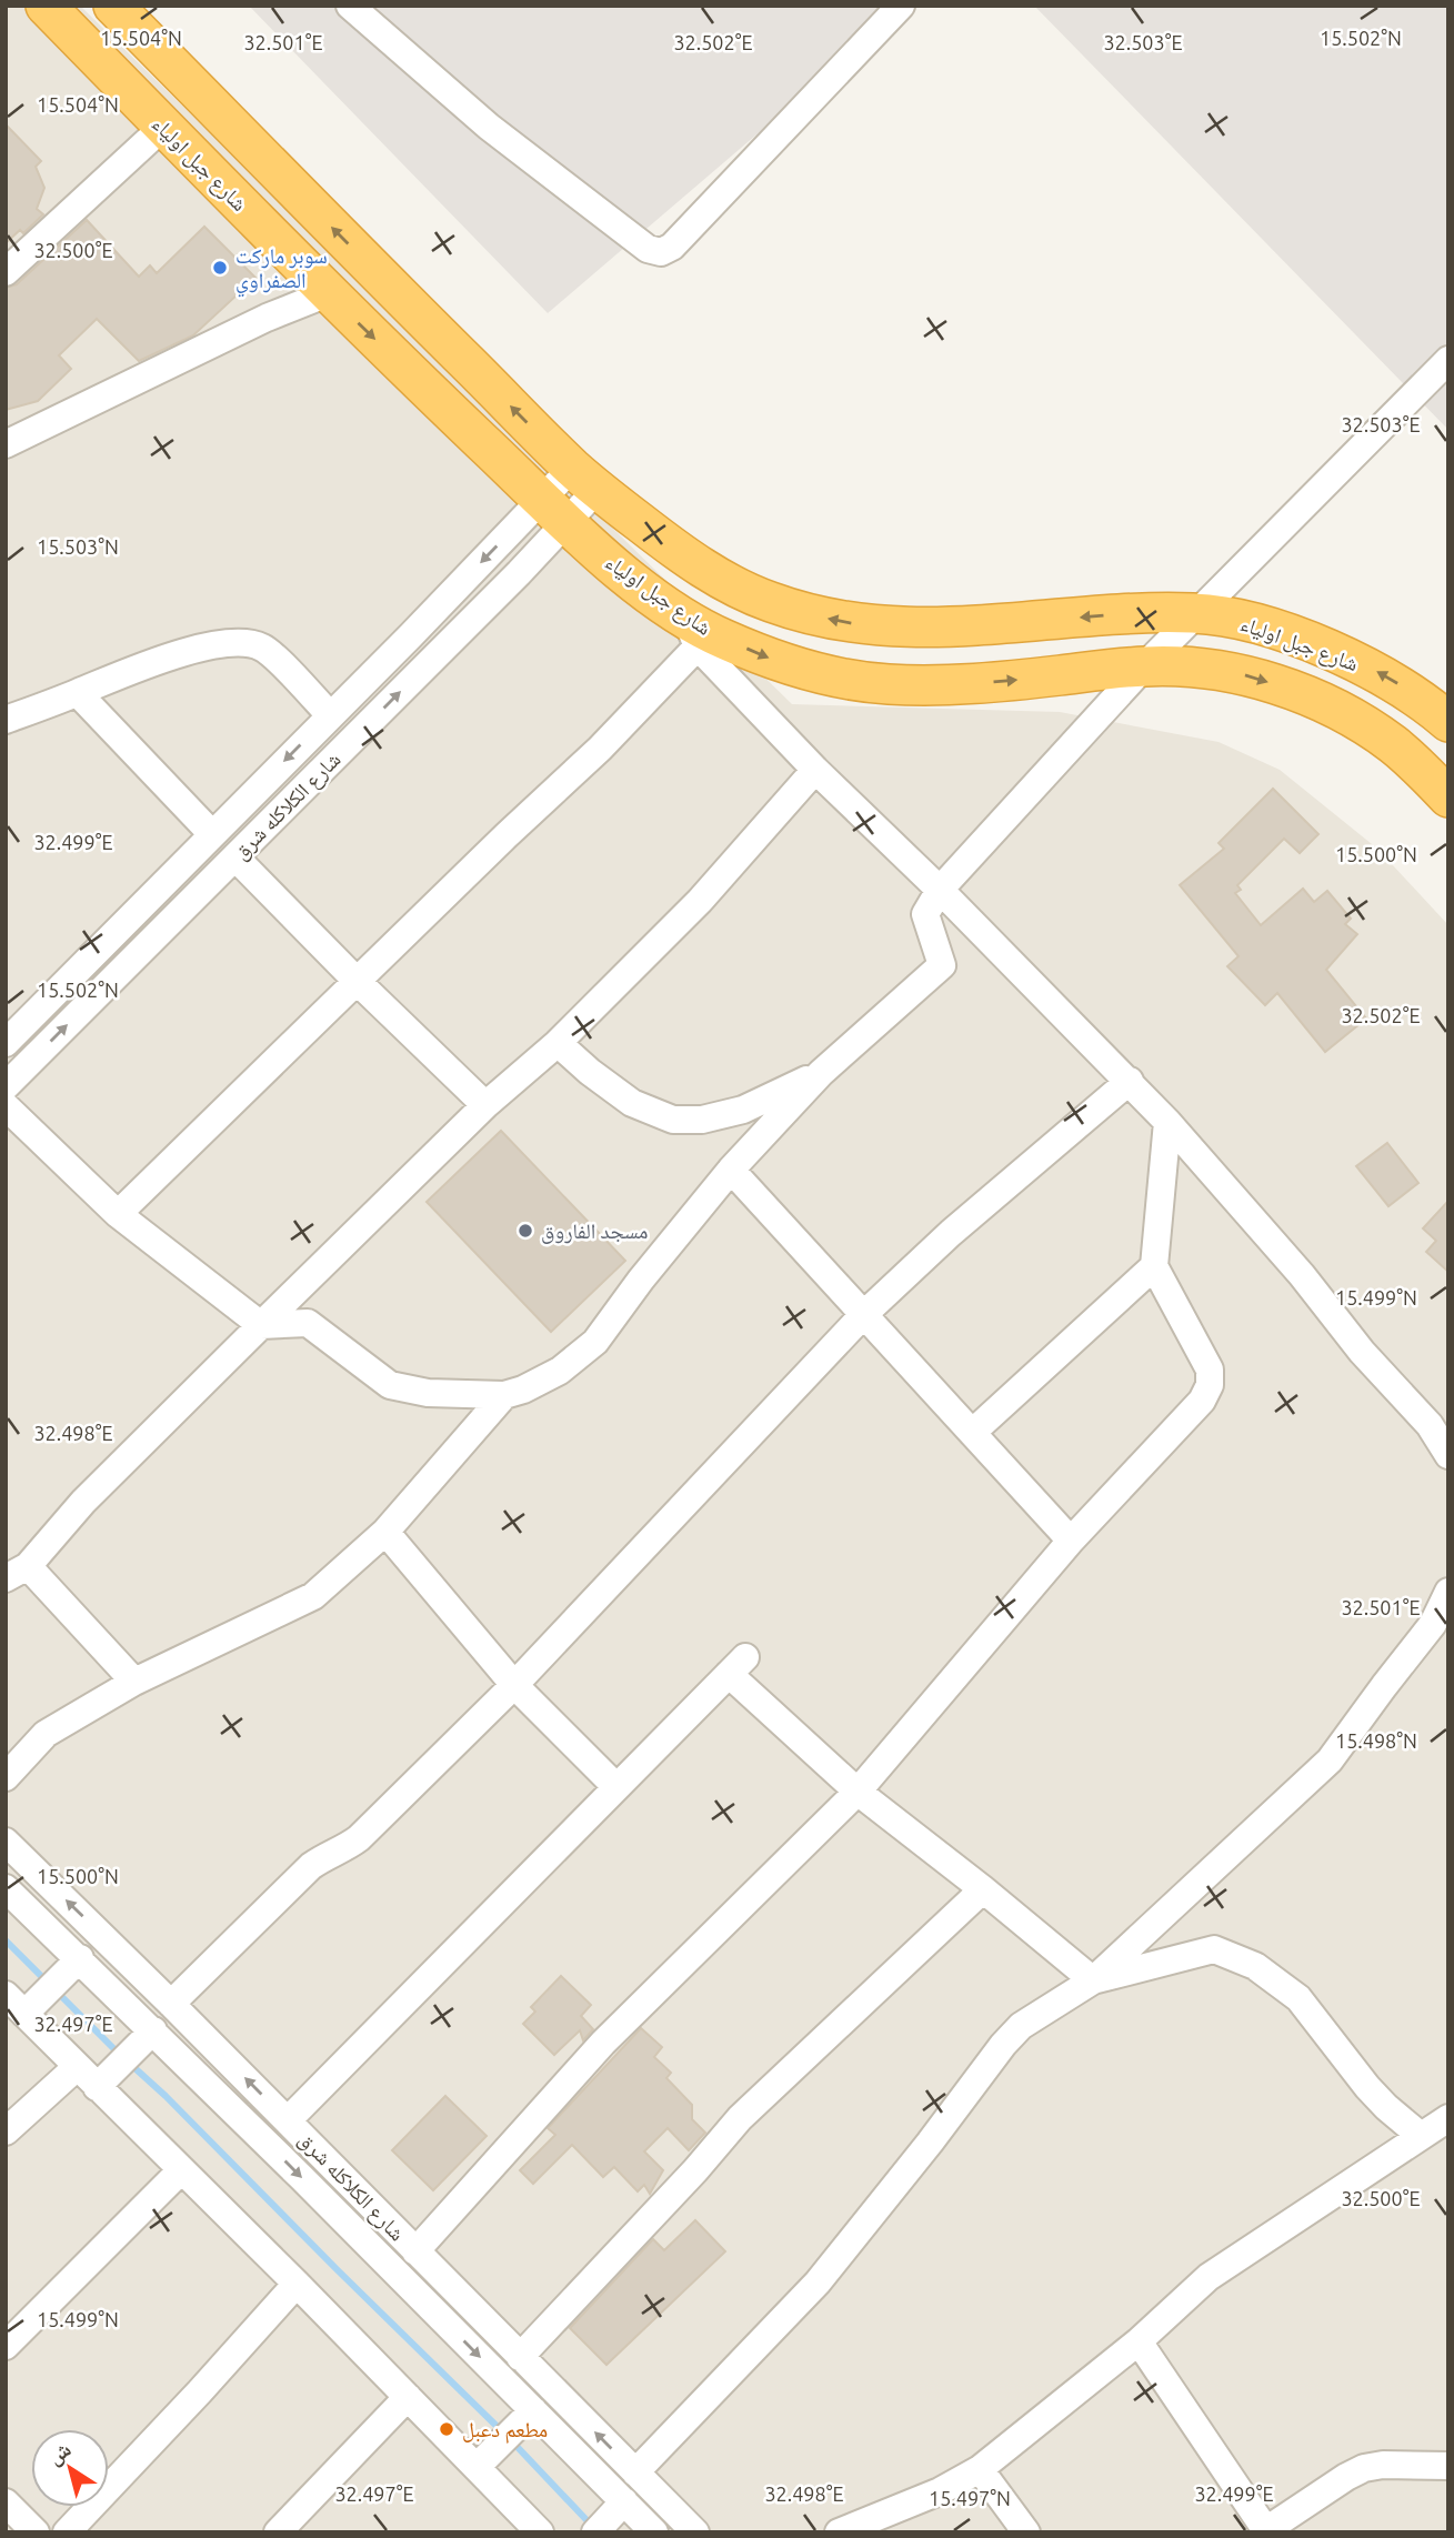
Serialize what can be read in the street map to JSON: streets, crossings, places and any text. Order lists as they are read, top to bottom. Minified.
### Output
{"streets":{"highway":["شارع جبل اولياء"],"street":["شارع الكلاكله شرق"]},"crossings":[["شارع جبل اولياء","شارع الكلاكله شرق"]],"places":["سوبر ماركت الصفراوي","مسجد الفاروق","مطعم دعبل"],"north":"top left","coordinates":["15.504°N","15.502°N","32.501°E","32.502°E","32.503°E","32.500°E","15.503°N","32.499°E","15.500°N","15.499°N","32.498°E","15.498°N","32.497°E","15.497°N"]}
